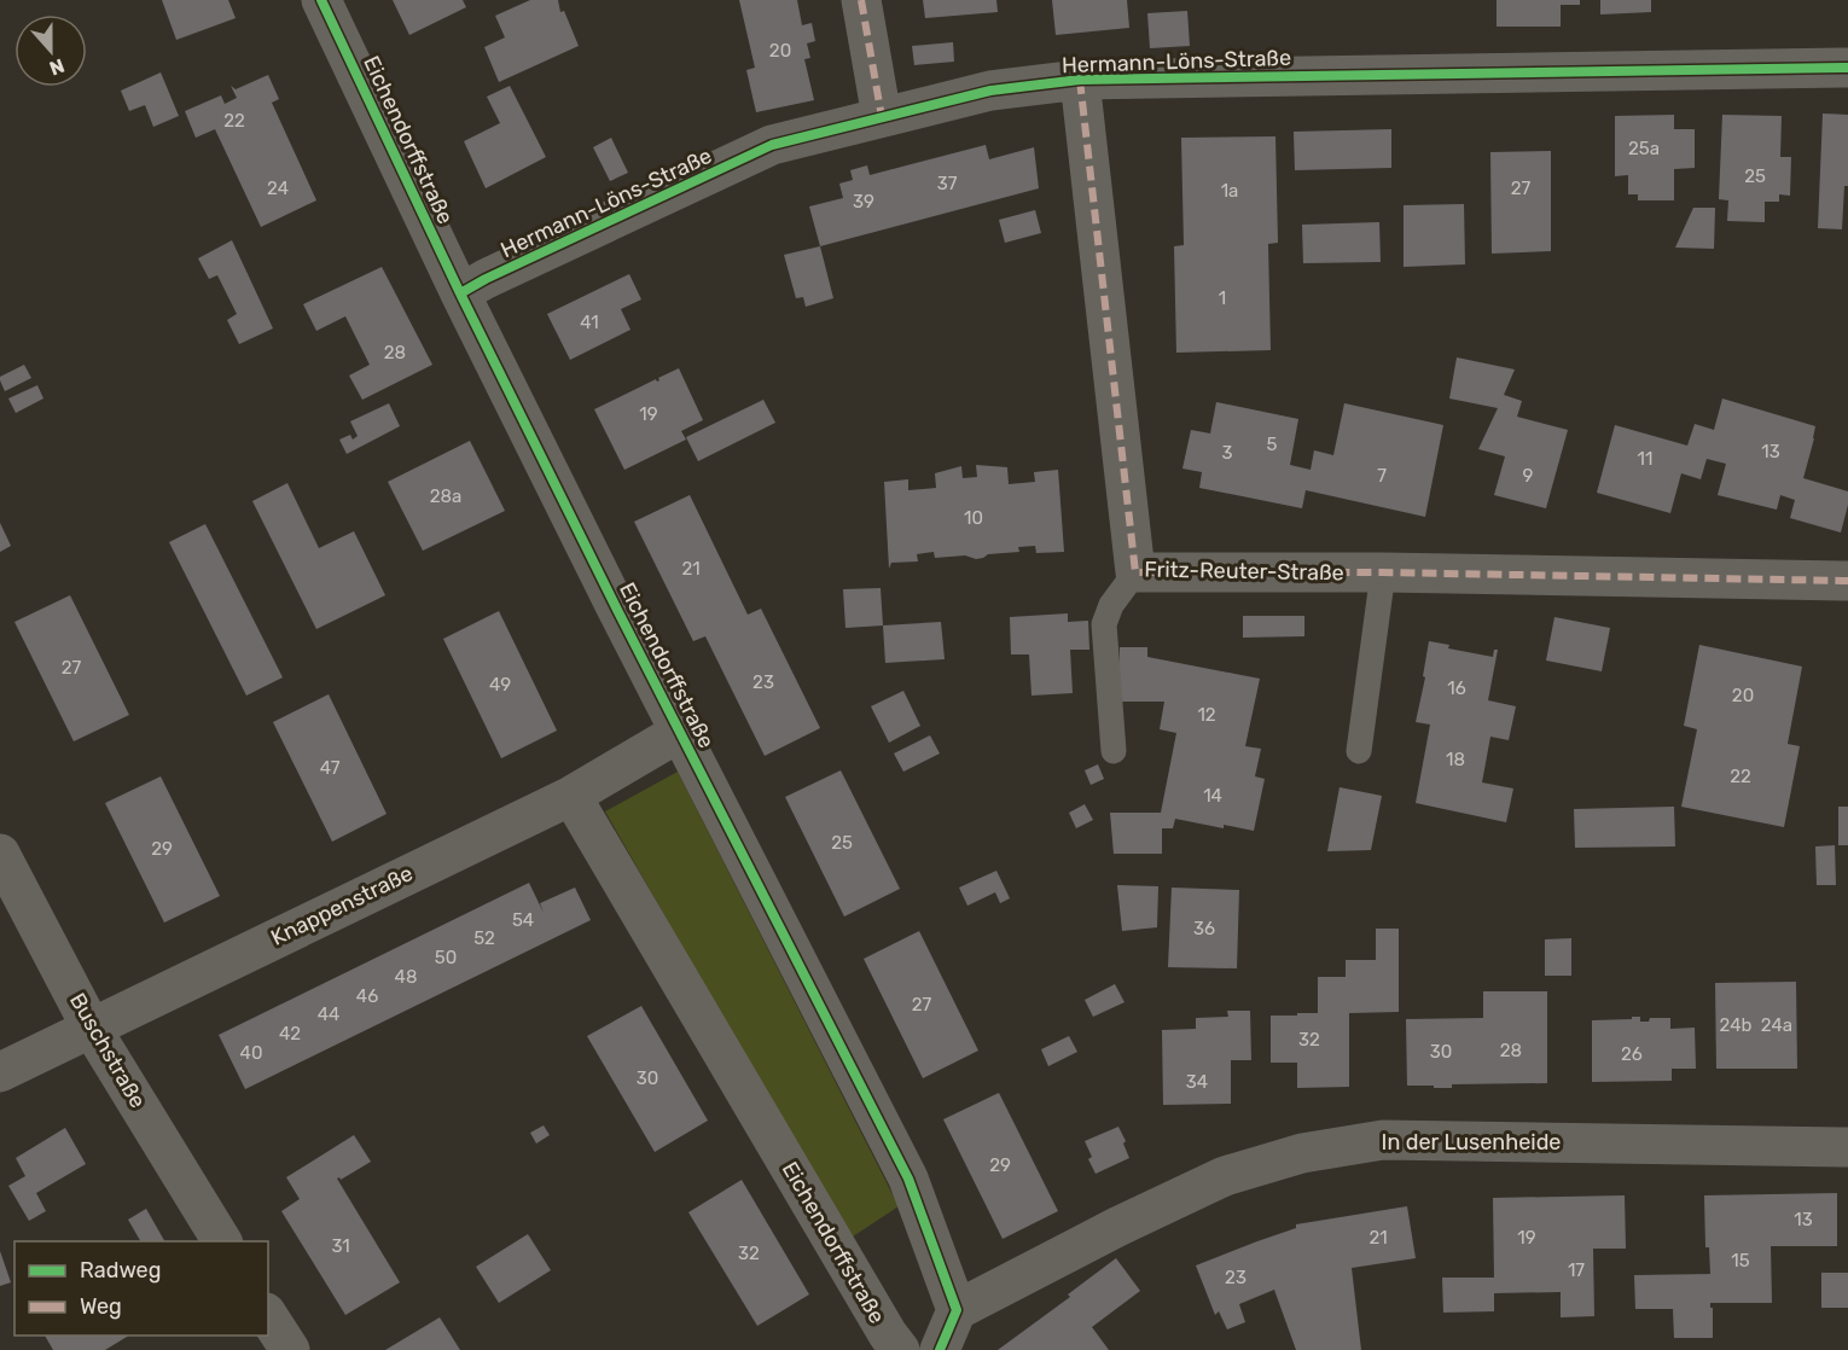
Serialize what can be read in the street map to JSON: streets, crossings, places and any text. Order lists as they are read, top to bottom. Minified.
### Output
{"streets":{"street":["Hermann-Löns-Straße","Eichendorffstraße","Fritz-Reuter-Straße","Knappenstraße","Buschstraße","In der Lusenheide"]},"crossings":[["Hermann-Löns-Straße","Eichendorffstraße"],["Hermann-Löns-Straße","Fritz-Reuter-Straße"],["Eichendorffstraße","Knappenstraße"],["Eichendorffstraße","In der Lusenheide"],["Knappenstraße","Buschstraße"]],"house_numbers":["20","22","25a","25","37","24","27","1a","39","1","41","28","19","5","13","3","11","7","9","28a","10","21","27","23","49","16","20","12","18","47","22","14","25","29","54","36","52","50","48","46","27","44","24b","24a","42","32","28","30","40","26","30","34","29","13","21","19","31","32","15","17","23"],"legend":["Radweg","Weg"],"north":"bottom"}
